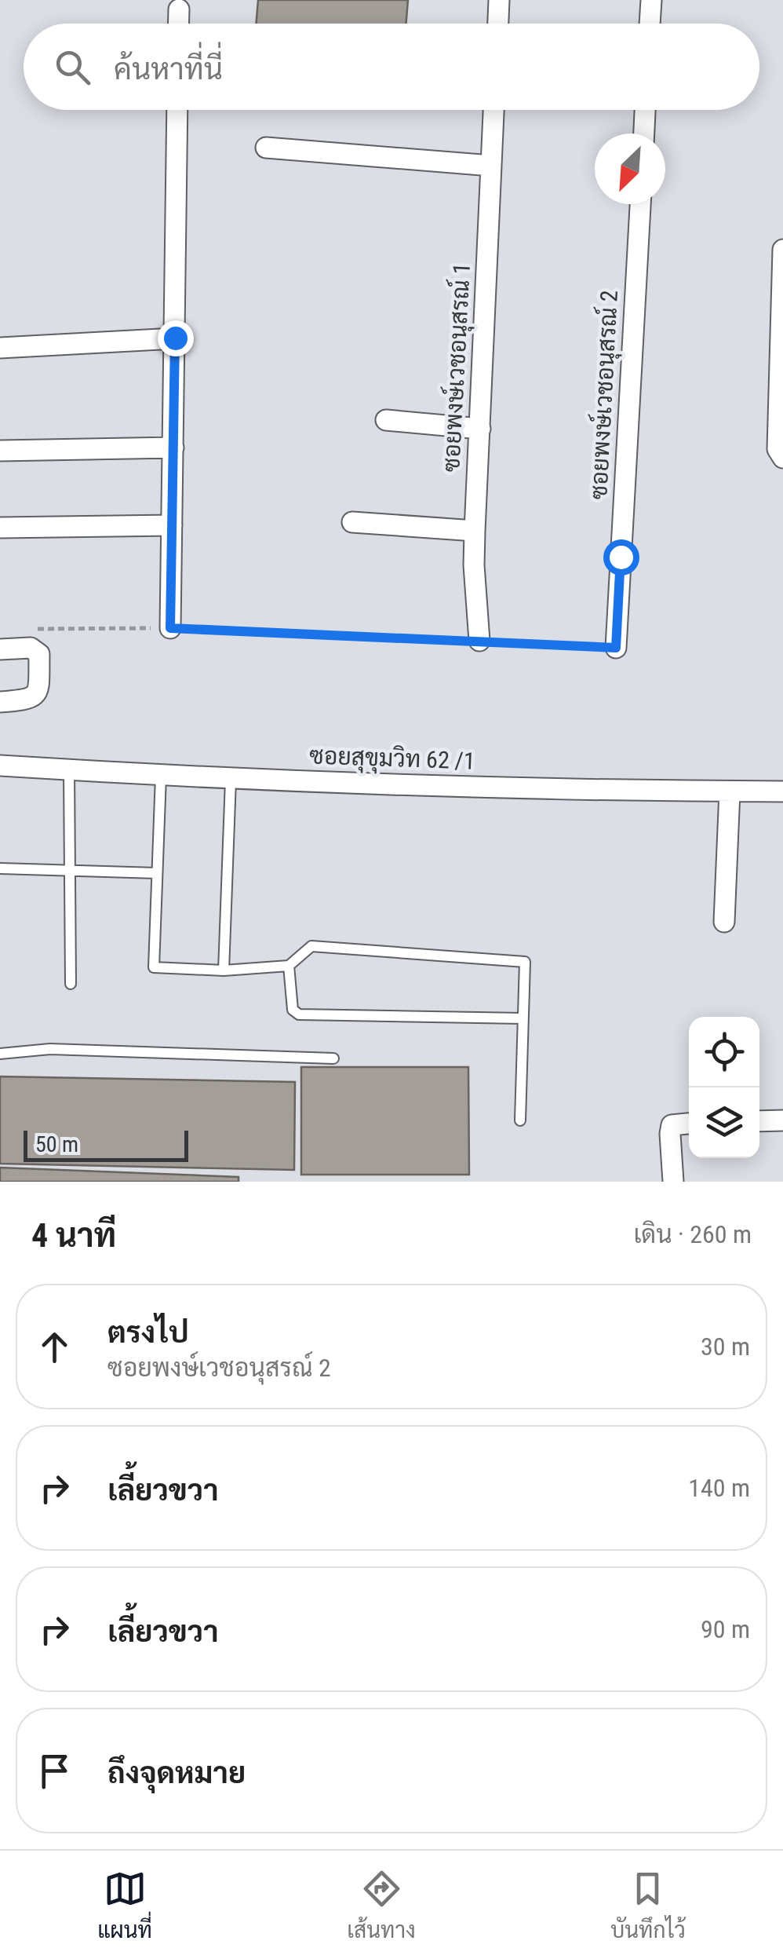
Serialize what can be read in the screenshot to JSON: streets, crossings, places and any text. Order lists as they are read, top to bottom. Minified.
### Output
{"streets":{"street":["ซอยพงษ์เวชอนุสรณ์ 1","ซอยพงษ์เวชอนุสรณ์ 2","ซอยสุขุมวิท 62 /1"]},"scale_bar":"50 m","north":"bottom left","page":{"search":"ค้นหาที่นี่","scale":"50 m","heading":["4 นาที","เดิน · 260 m"],"list":[["ตรงไป","ซอยพงษ์เวชอนุสรณ์ 2","30 m"],["เลี้ยวขวา","140 m"],["เลี้ยวขวา","90 m"],"ถึงจุดหมาย"],"nav":["แผนที่","เส้นทาง","บันทึกไว้"]}}
